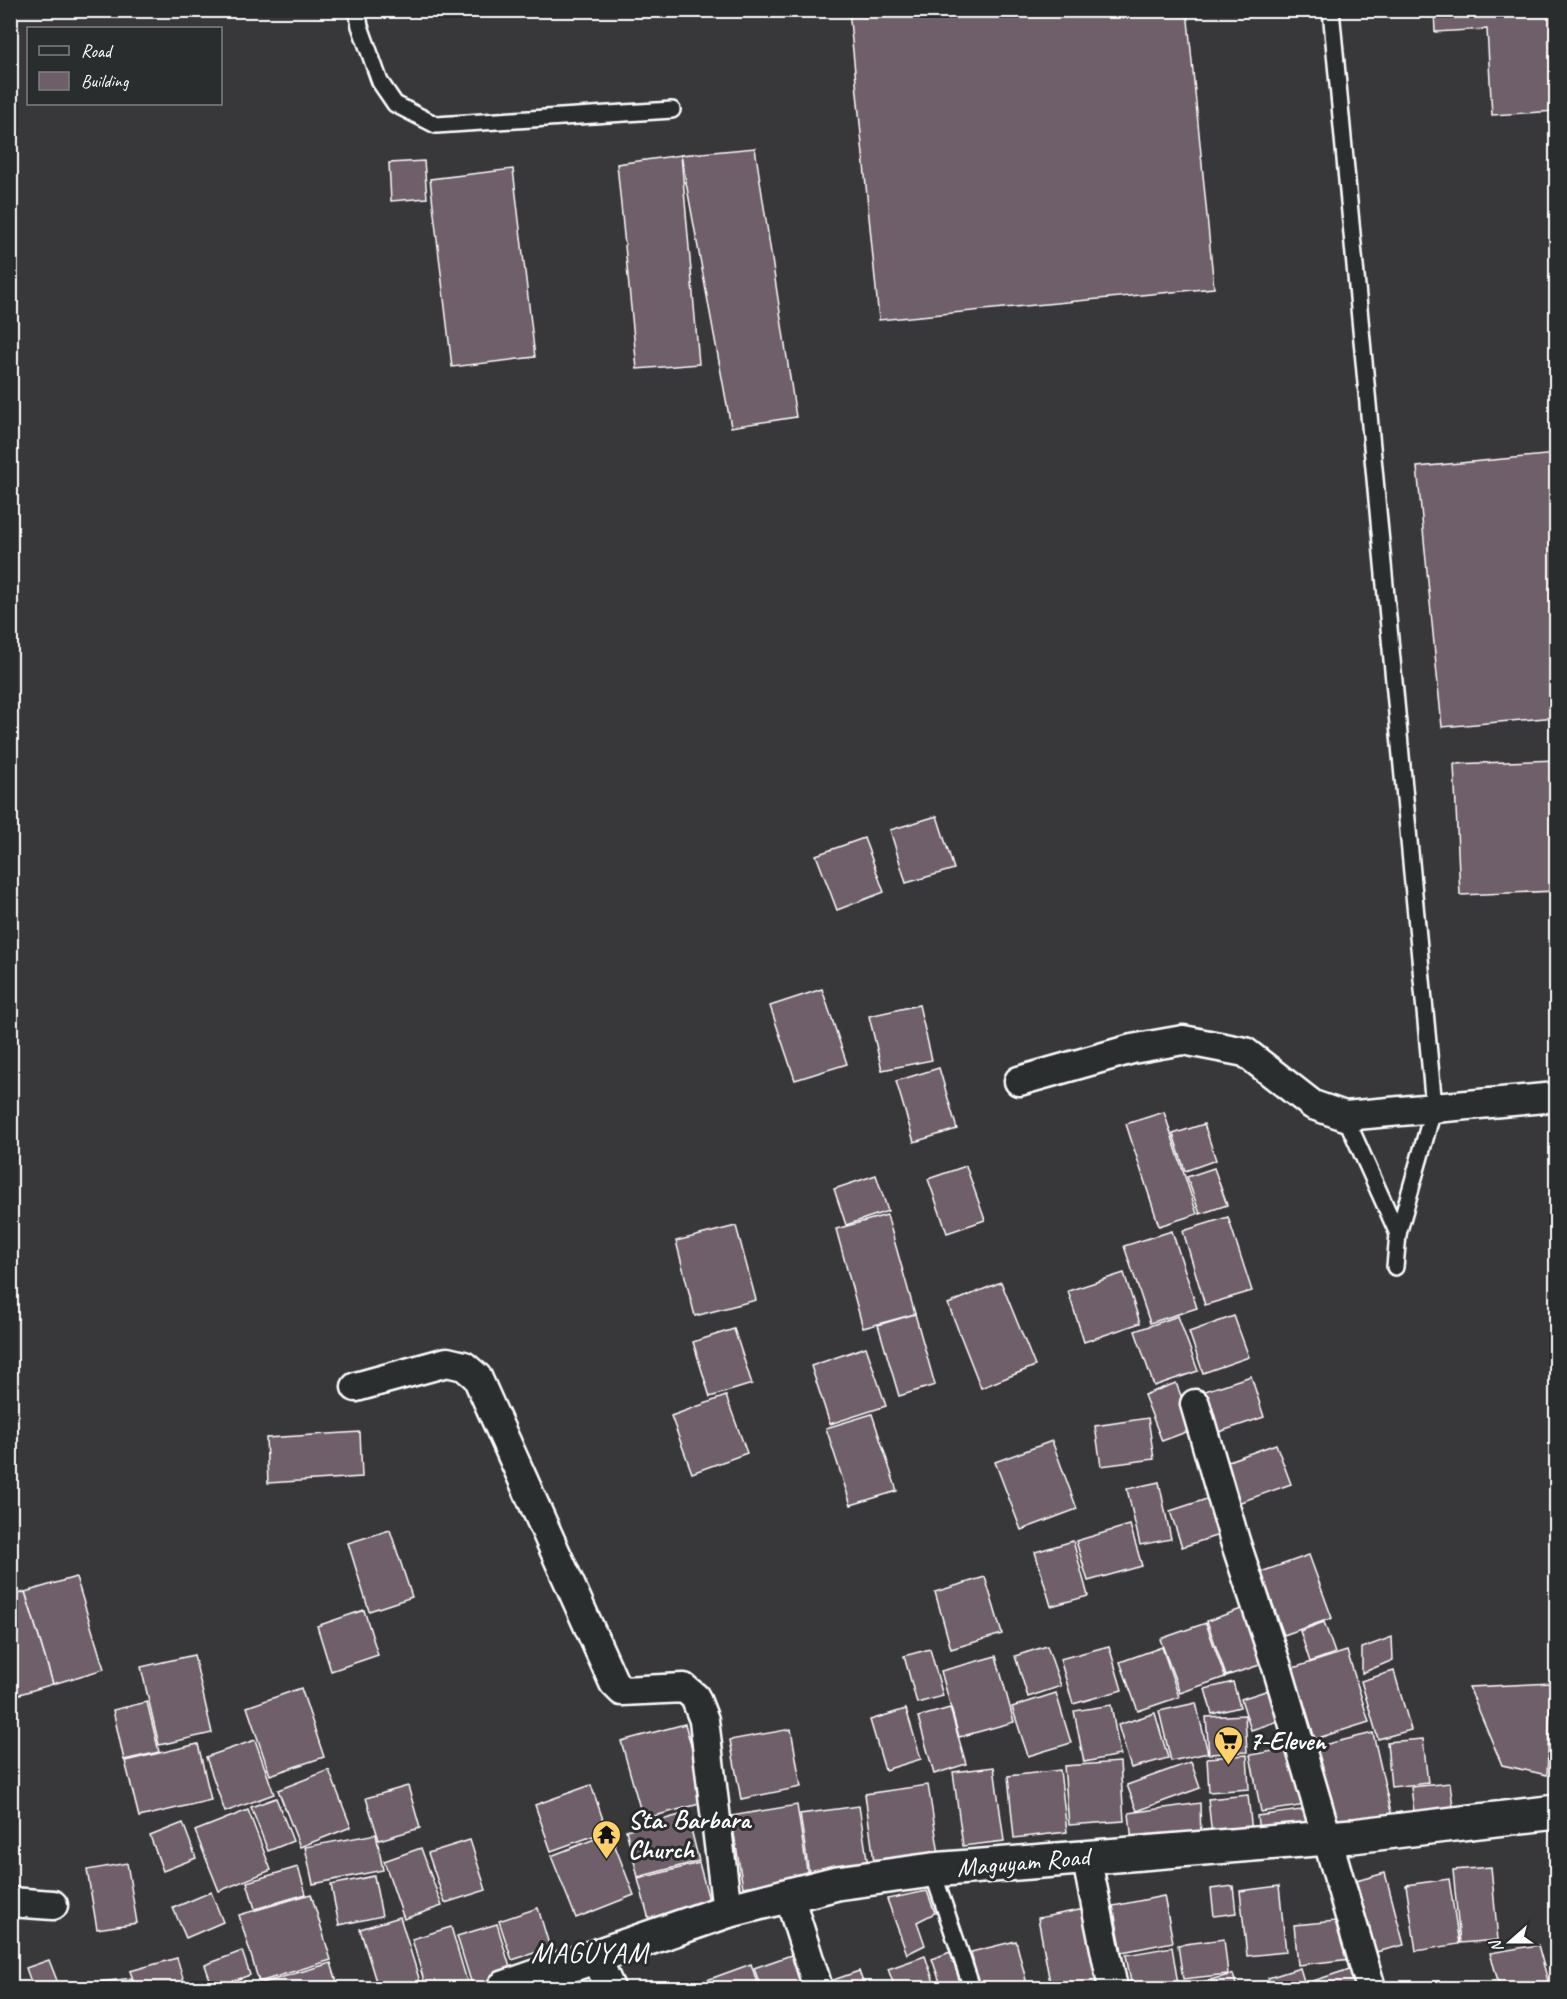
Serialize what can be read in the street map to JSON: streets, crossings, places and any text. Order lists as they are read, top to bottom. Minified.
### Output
{"streets":{"main road":["Maguyam Road"]},"districts":["MAGUYAM"],"places":{"supermarket":["7-Eleven"],"temple":["Sta. Barbara Church"]},"legend":["Road","Building"],"north":"left"}
